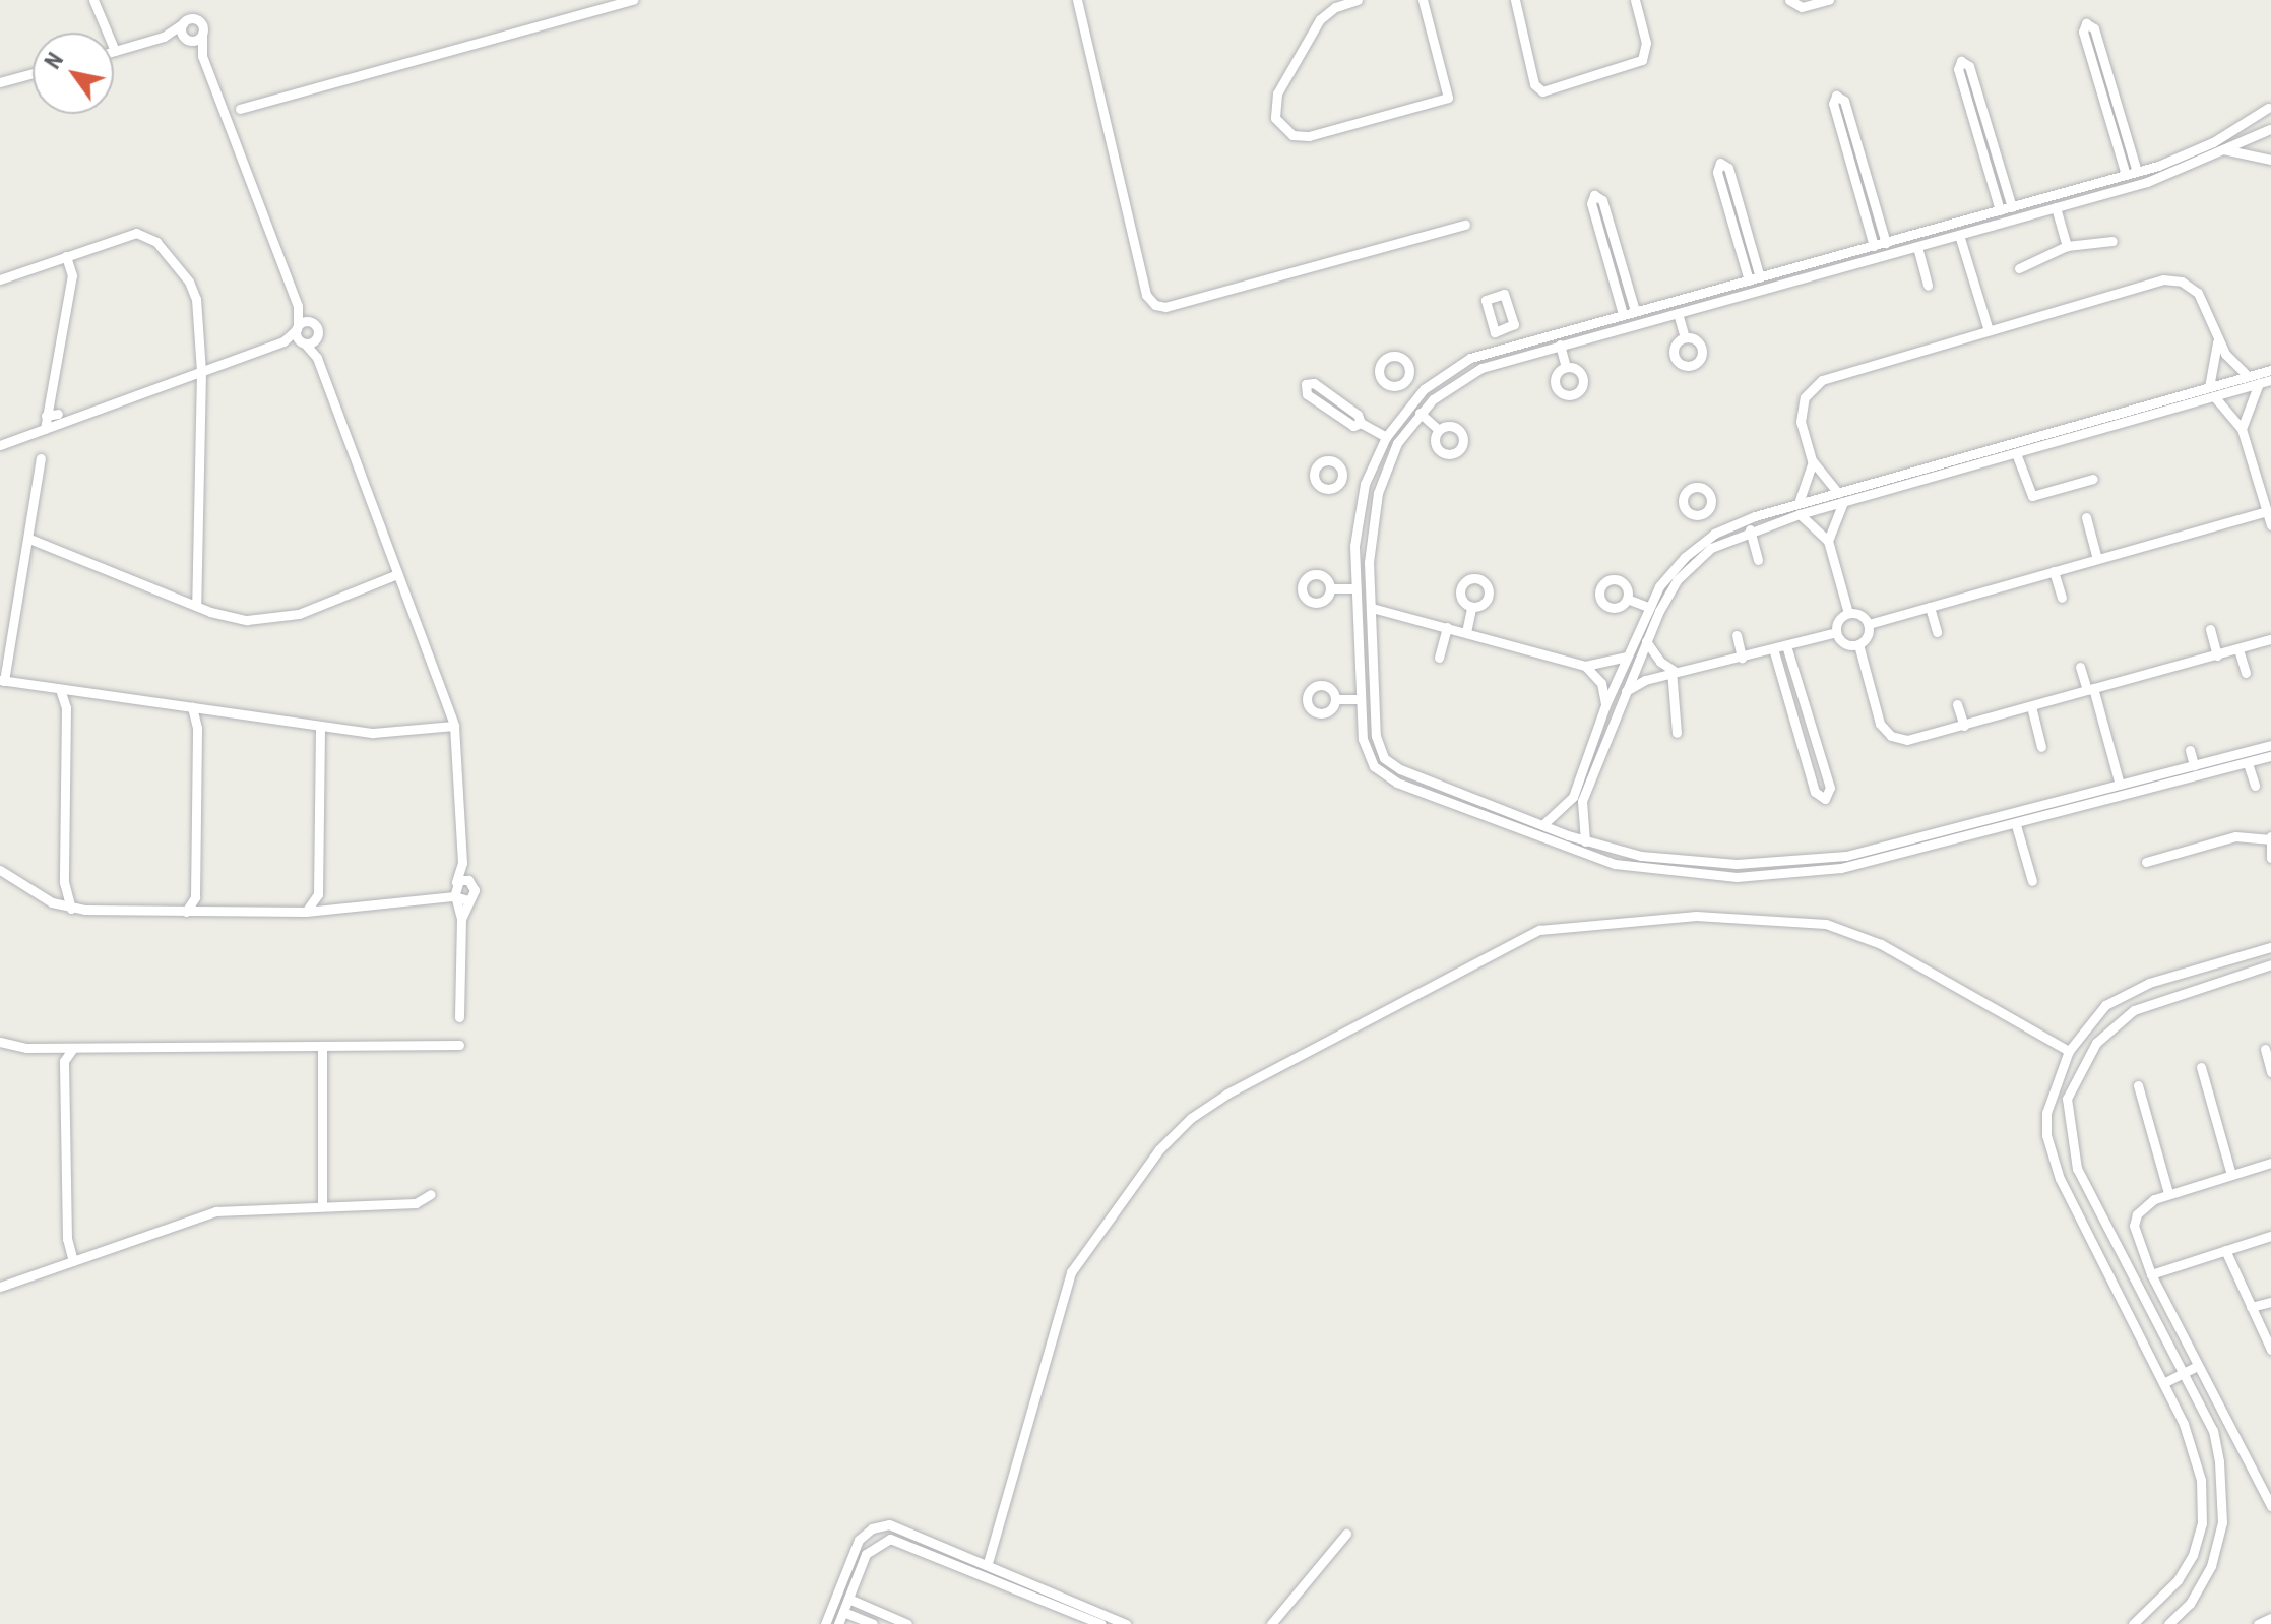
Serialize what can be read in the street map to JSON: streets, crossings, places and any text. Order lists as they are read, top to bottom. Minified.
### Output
{"north":"top left"}
